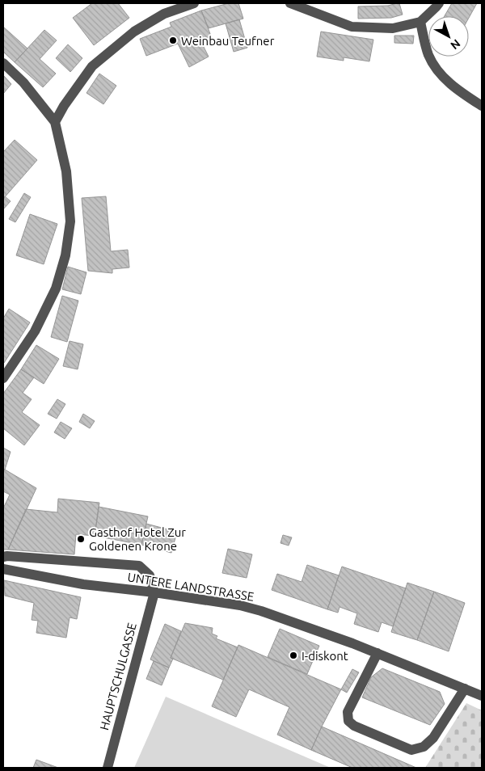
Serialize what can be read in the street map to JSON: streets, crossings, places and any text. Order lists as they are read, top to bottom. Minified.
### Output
{"streets":{"street":["UNTERE LANDSTRASSE","HAUPTSCHULGASSE"]},"crossings":[["UNTERE LANDSTRASSE","HAUPTSCHULGASSE"]],"places":["Weinbau Teufner","Gasthof Hotel Zur Goldenen Krone","I-diskont"],"north":"bottom right"}
